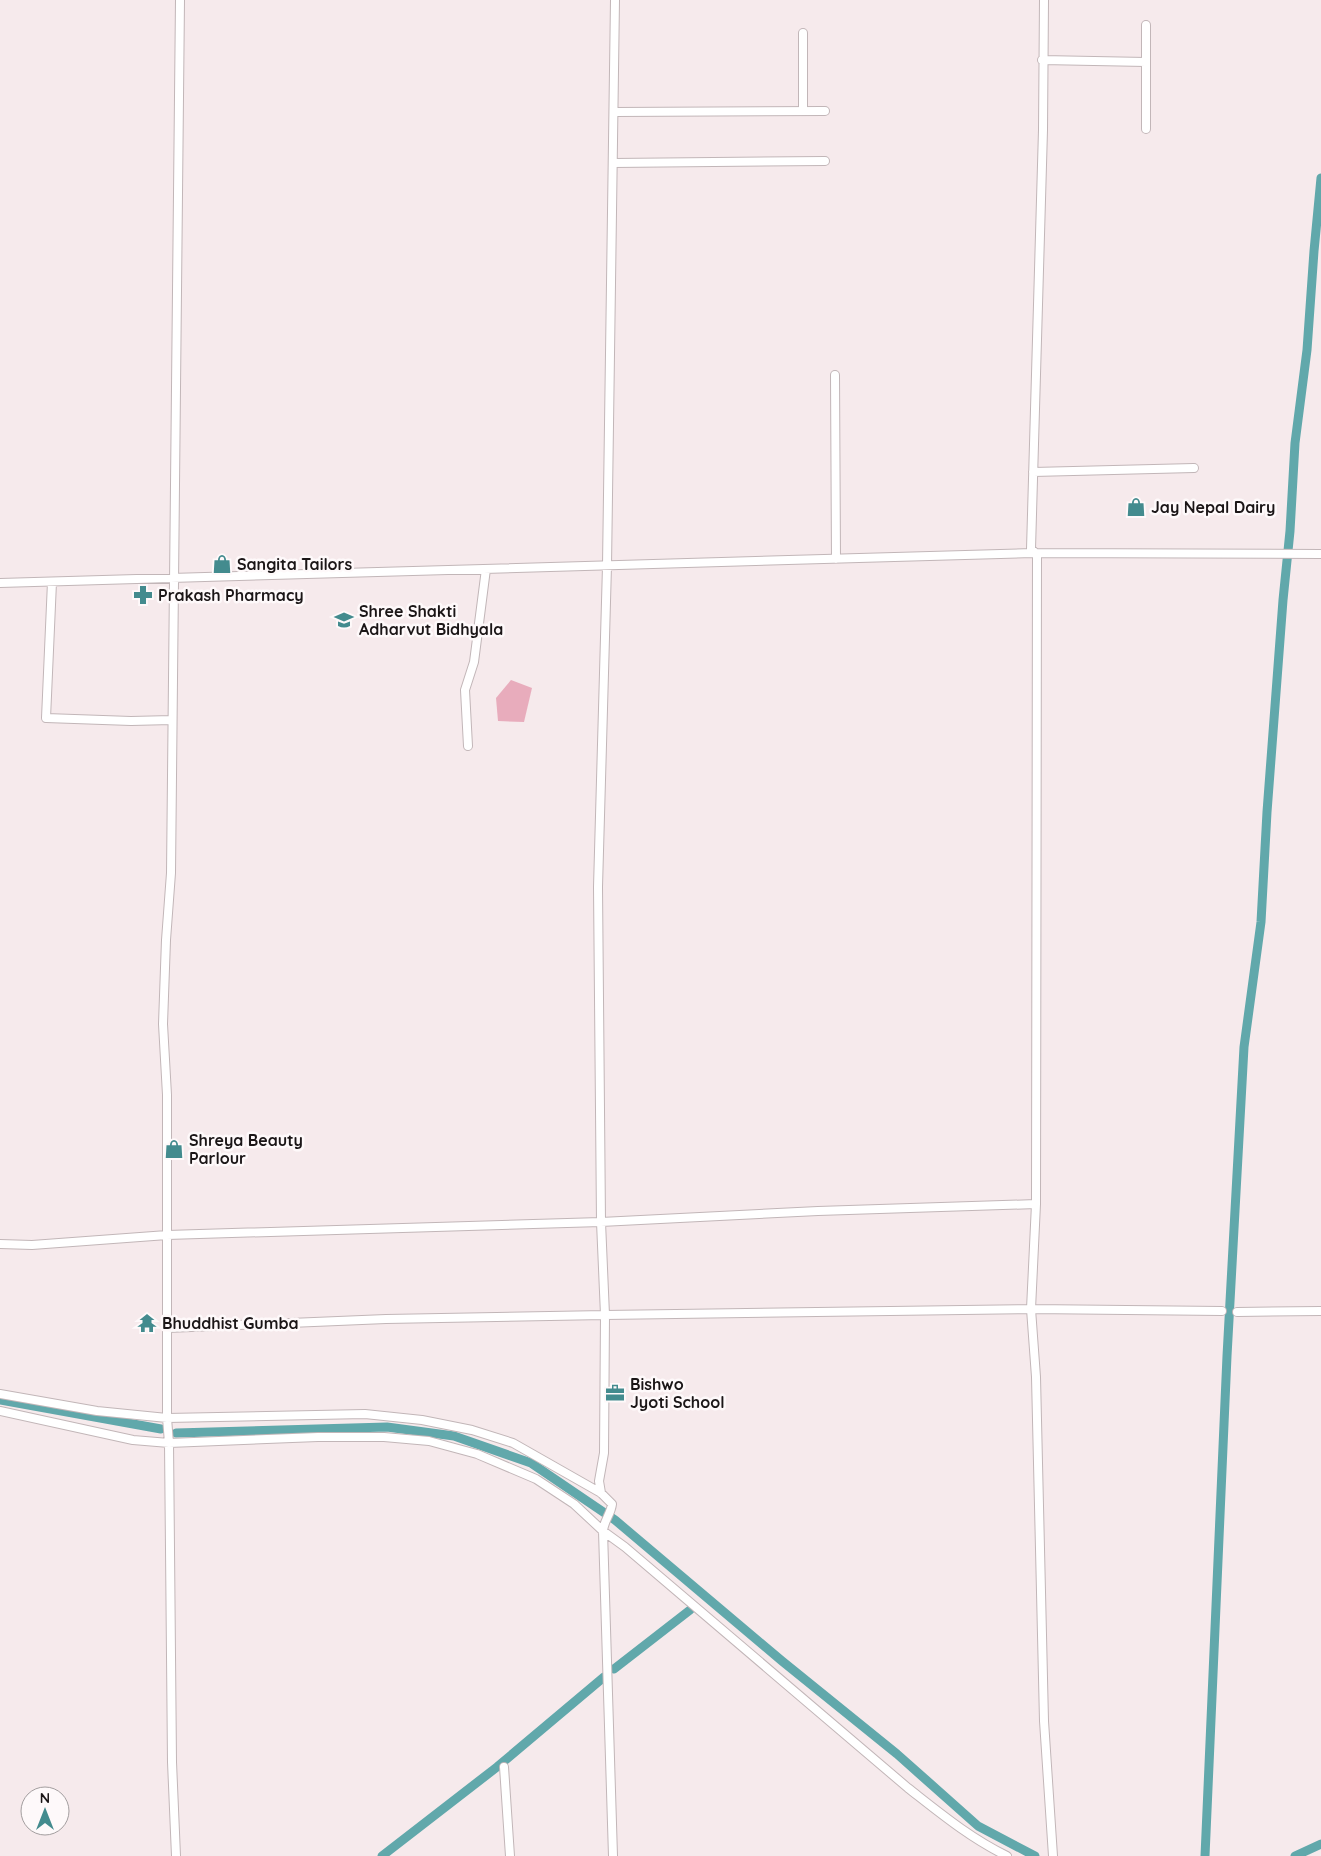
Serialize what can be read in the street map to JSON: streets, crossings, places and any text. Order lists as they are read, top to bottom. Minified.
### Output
{"places":{"shop":["Jay Nepal Dairy","Sangita Tailors","Shreya Beauty Parlour"],"pharmacy":["Prakash Pharmacy"],"school or university":["Shree Shakti Adharvut Bidhyala"],"temple":["Bhuddhist Gumba"],"office":["Bishwo Jyoti School"]},"north":"top"}
